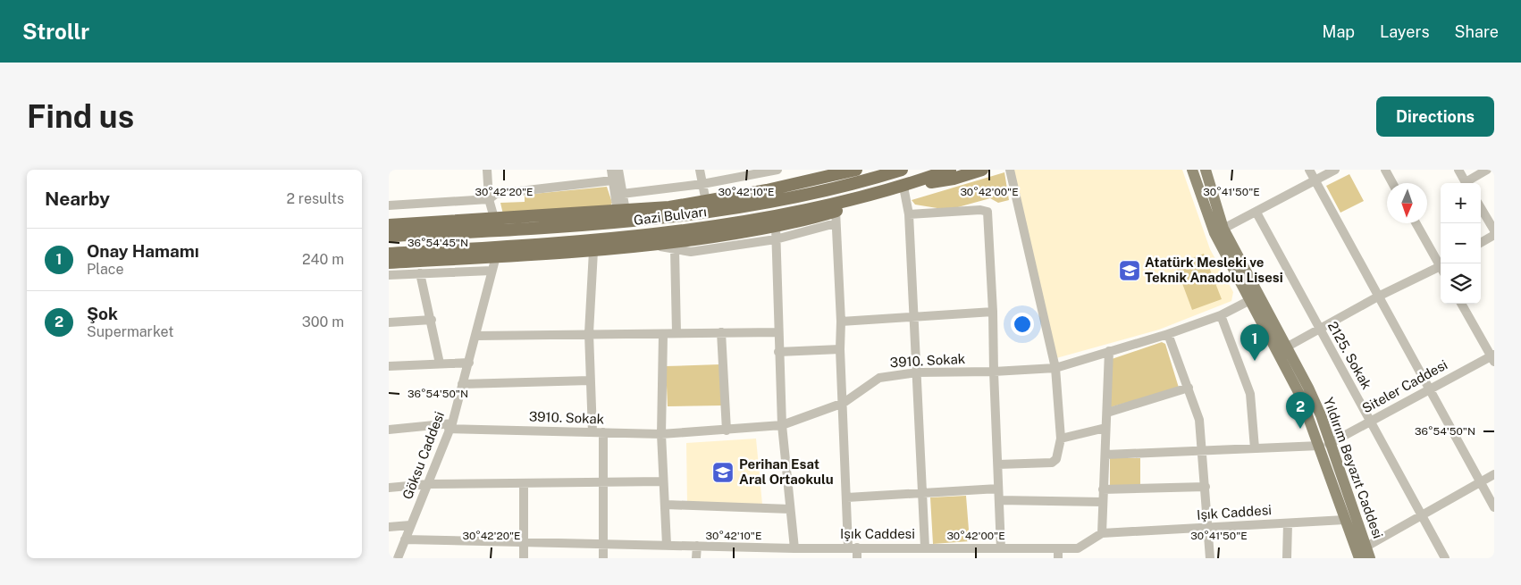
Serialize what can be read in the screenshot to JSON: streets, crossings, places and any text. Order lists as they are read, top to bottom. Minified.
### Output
{"streets":{"highway":["Gazi Bulvarı"],"main road":["Yıldırım Beyazıt Caddesi"],"street":["2125. Sokak","3910. Sokak","Siteler Caddesi","Göksu Caddesi","Işık Caddesi"]},"crossings":[["2125. Sokak","Siteler Caddesi"],["3910. Sokak","Göksu Caddesi"],["3910. Sokak","Yıldırım Beyazıt Caddesi"],["Siteler Caddesi","Yıldırım Beyazıt Caddesi"],["Göksu Caddesi","Işık Caddesi"],["Yıldırım Beyazıt Caddesi","Işık Caddesi"]],"places":{"school or university":["Atatürk Mesleki ve Teknik Anadolu Lisesi","Perihan Esat Aral Ortaokulu"]},"north":"bottom","page":{"header":"Strollr","nav":["Map","Layers","Share"],"buttons":"Directions","title":"Find us","heading":["Nearby","2 results"],"map_buttons":["+","−"],"list":[{"mark":"1","name":"Onay Hamamı","note":"Place","value":"240 m"},{"mark":"2","name":"Şok","note":"Supermarket","value":"300 m"}],"pins":["1","2"]},"coordinates":["30°42'20\"E","30°42'10\"E","30°42'00\"E","30°41'50\"E","36°54'45\"N","36°54'50\"N"]}
